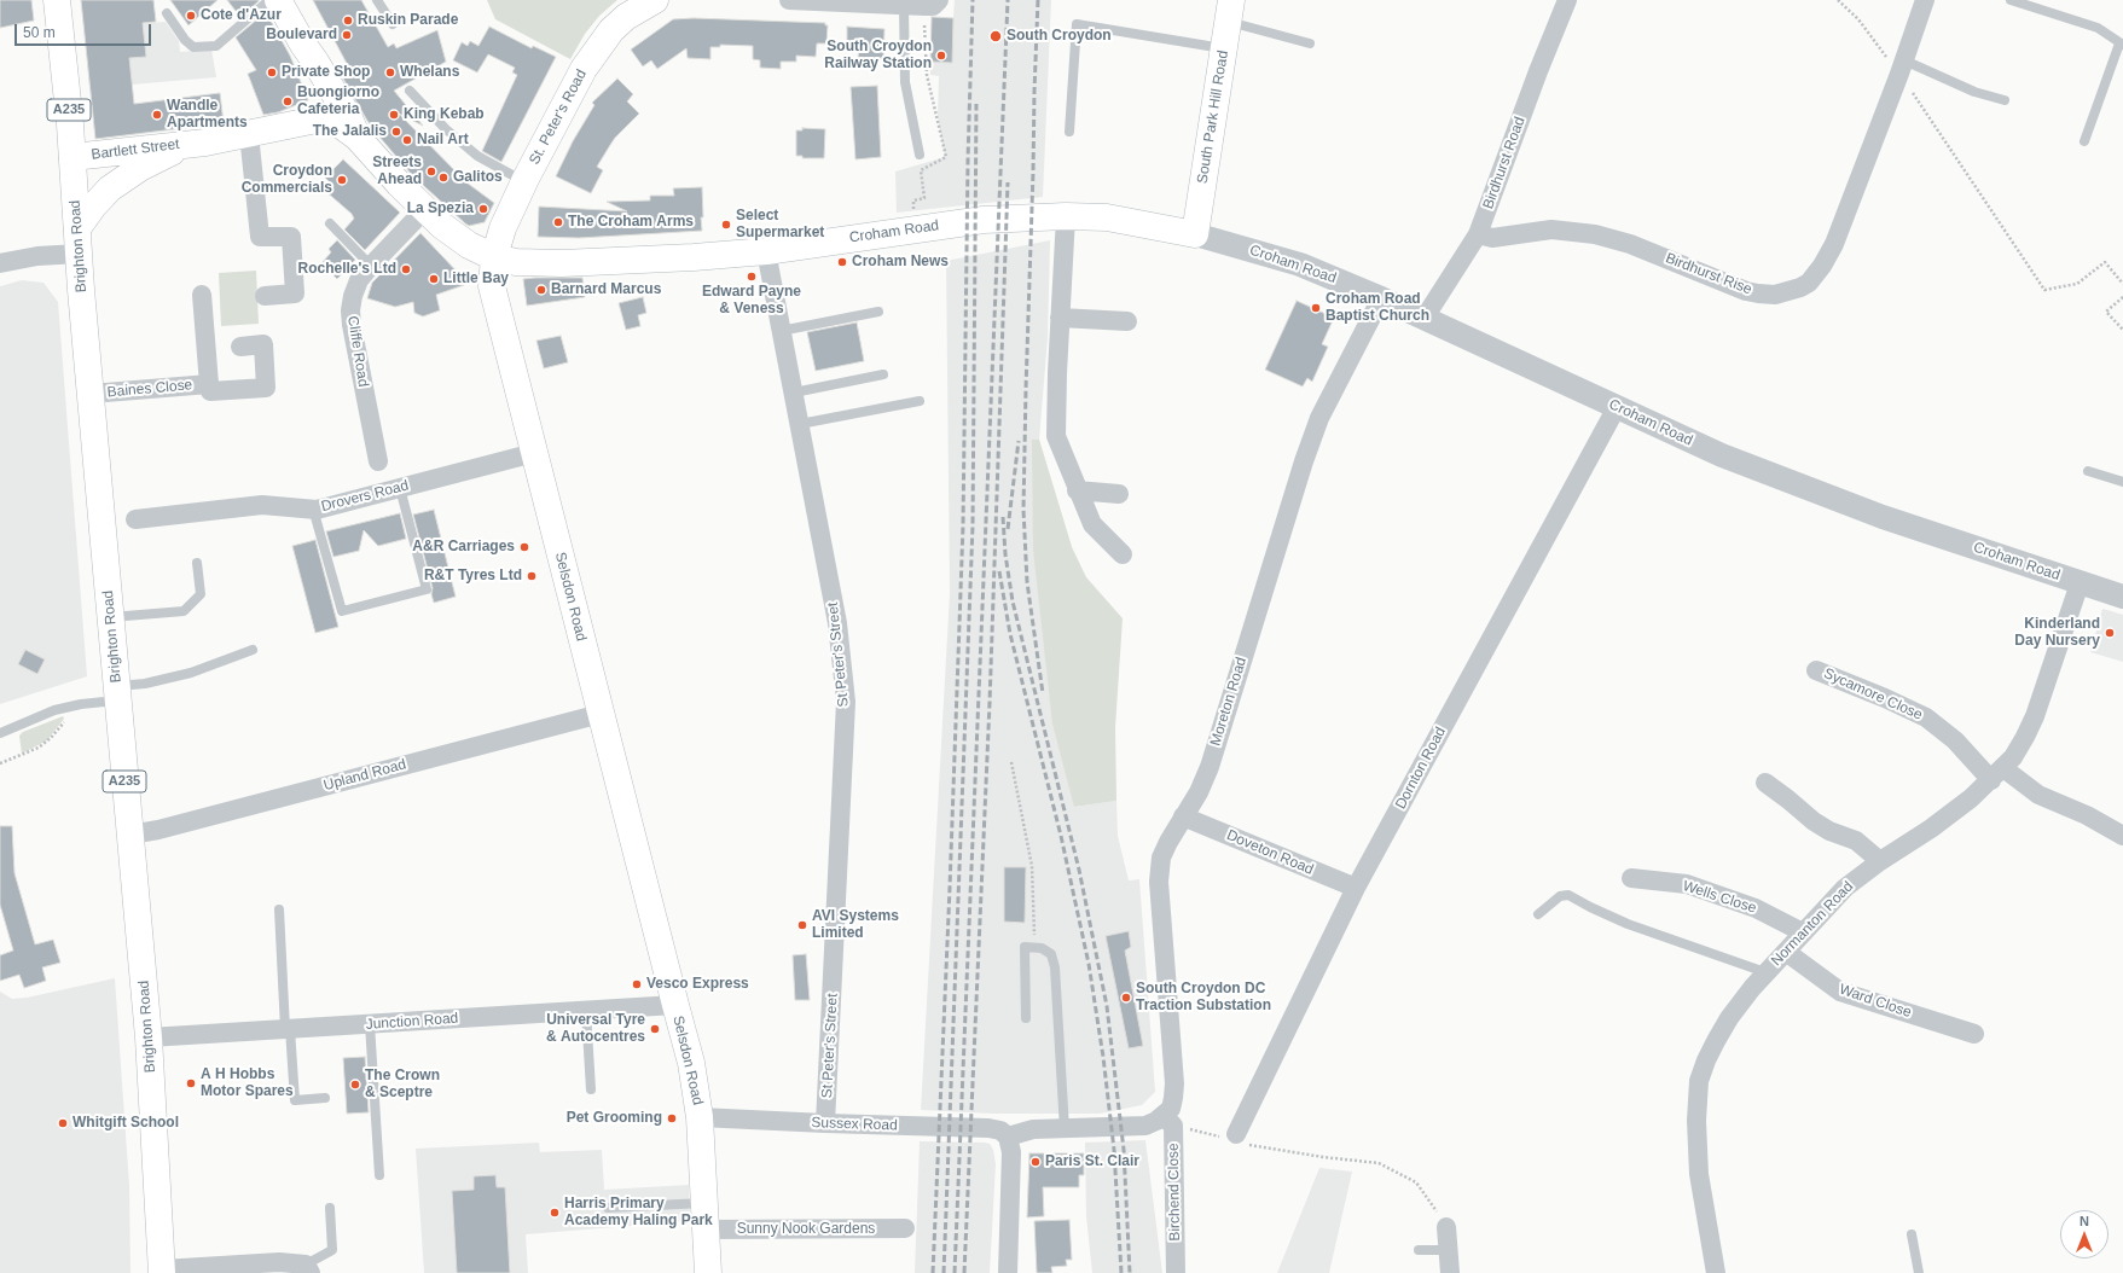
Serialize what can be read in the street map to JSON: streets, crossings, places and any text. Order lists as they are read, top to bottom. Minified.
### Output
{"streets":{"main road":["A235","St. Peter's Road","South Park Hill Road","Bartlett Street","Croham Road","Brighton Road","Selsdon Road"],"street":["Birdhurst Road","Birdhurst Rise","Cliffe Road","Baines Close","Drovers Road","St Peter's Street","Sycamore Close","Moreton Road","Dornton Road","Upland Road","Doveton Road","Wells Close","Normanton Road","Ward Close","Junction Road","Sussex Road","Birchend Close","Sunny Nook Gardens"]},"crossings":[["St. Peter's Road","Croham Road"],["St. Peter's Road","Selsdon Road"],["South Park Hill Road","Croham Road"],["Bartlett Street","Brighton Road"],["Birdhurst Road","Croham Road"],["Birdhurst Road","Birdhurst Rise"],["Croham Road","Selsdon Road"],["Croham Road","St Peter's Street"],["Croham Road","Moreton Road"],["Croham Road","Dornton Road"],["Croham Road","Normanton Road"],["Brighton Road","Baines Close"],["Brighton Road","Upland Road"],["Brighton Road","Junction Road"],["Drovers Road","Selsdon Road"],["Selsdon Road","Upland Road"],["Selsdon Road","Junction Road"],["Selsdon Road","Sussex Road"],["Selsdon Road","Sunny Nook Gardens"],["St Peter's Street","Sussex Road"],["Sycamore Close","Normanton Road"],["Moreton Road","Doveton Road"],["Moreton Road","Birchend Close"],["Dornton Road","Doveton Road"],["Wells Close","Normanton Road"],["Normanton Road","Ward Close"]],"places":["Cote d'Azur","Ruskin Parade","Boulevard","South Croydon","South Croydon Railway Station","Private Shop","Whelans","Buongiorno Cafeteria","Wandle Apartments","King Kebab","The Jalalis","Nail Art","Streets Ahead","Galitos","Croydon Commercials","La Spezia","The Croham Arms","Select Supermarket","Croham News","Rochelle's Ltd","Edward Payne & Veness","Little Bay","Barnard Marcus","Croham Road Baptist Church","A&R Carriages","R&T Tyres Ltd","Kinderland Day Nursery","AVI Systems Limited","Vesco Express","South Croydon DC Traction Substation","Universal Tyre & Autocentres","A H Hobbs Motor Spares","The Crown & Sceptre","Pet Grooming","Whitgift School","Paris St. Clair","Harris Primary Academy Haling Park"],"scale_bar":"50 m","north":"top"}
